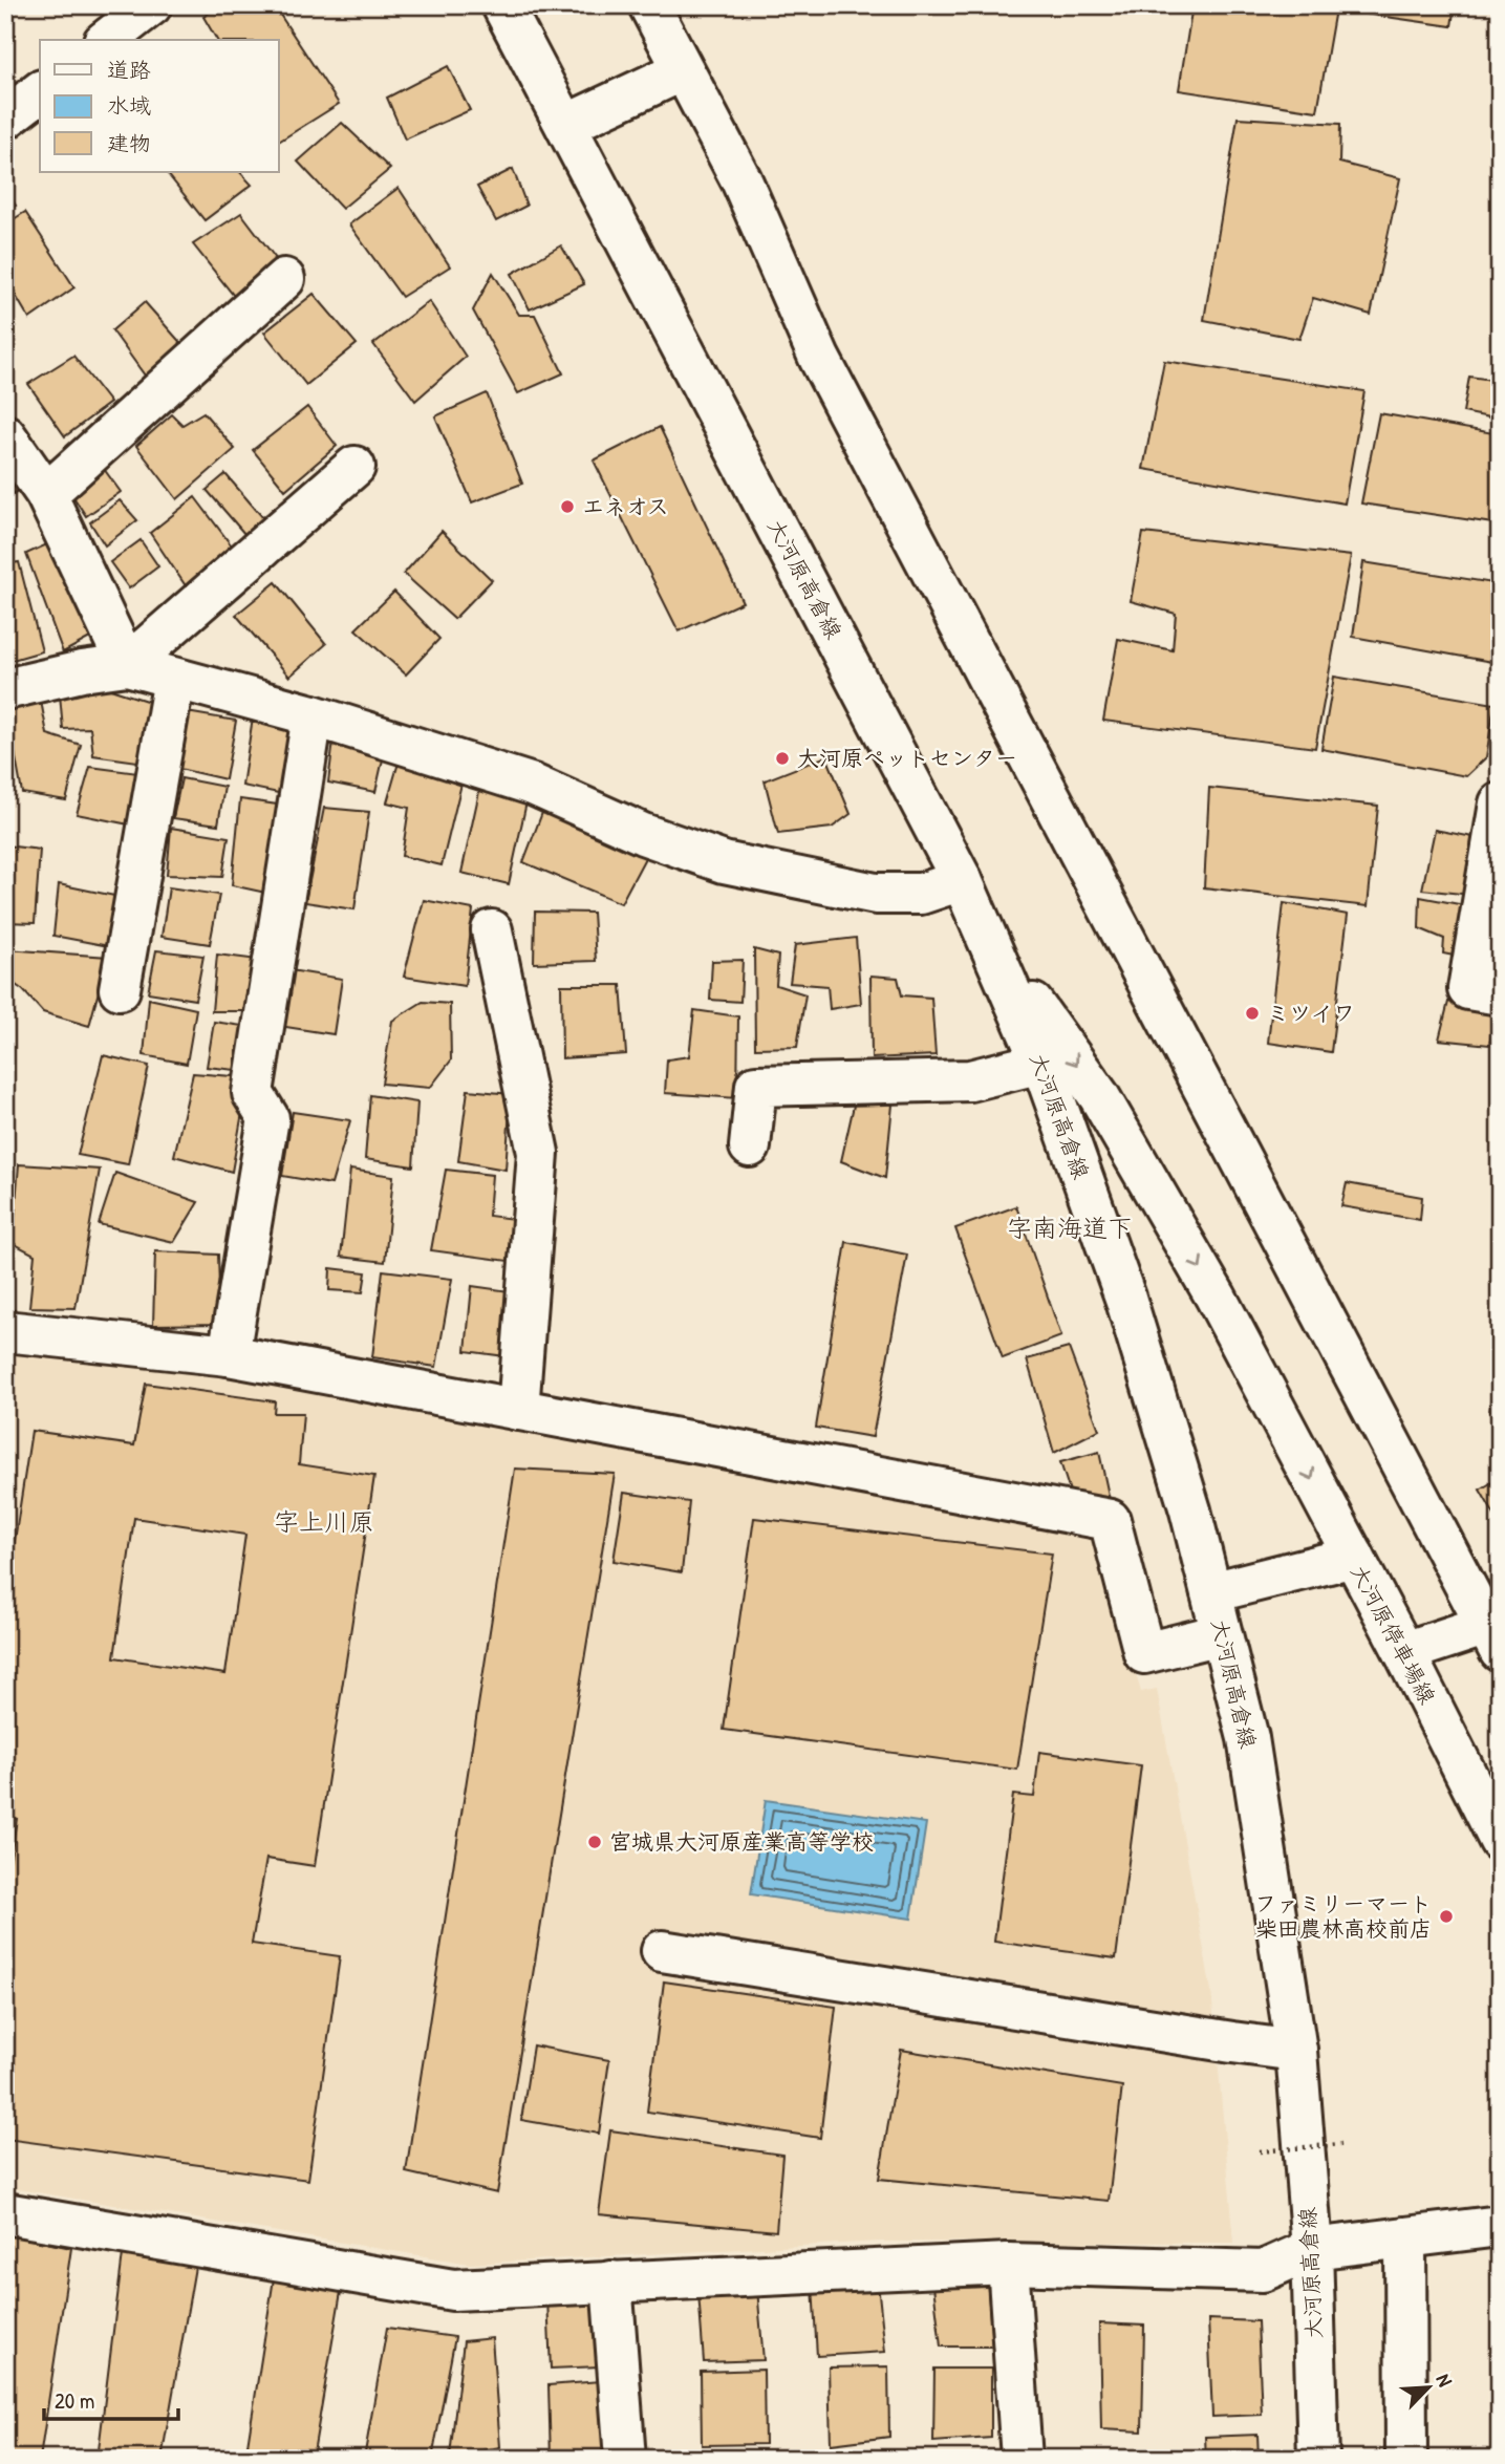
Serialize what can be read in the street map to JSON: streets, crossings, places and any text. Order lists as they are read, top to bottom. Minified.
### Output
{"streets":{"street":["大河原高倉線","大河原停車場線"]},"crossings":[["大河原高倉線","大河原停車場線"]],"districts":["字南海道下","字上川原"],"places":["エネオス","大河原ペットセンター","ミツイワ","宮城県大河原産業高等学校","ファミリーマート 柴田農林高校前店"],"legend":["道路","水域","建物"],"scale_bar":"20 m","north":"top right"}
